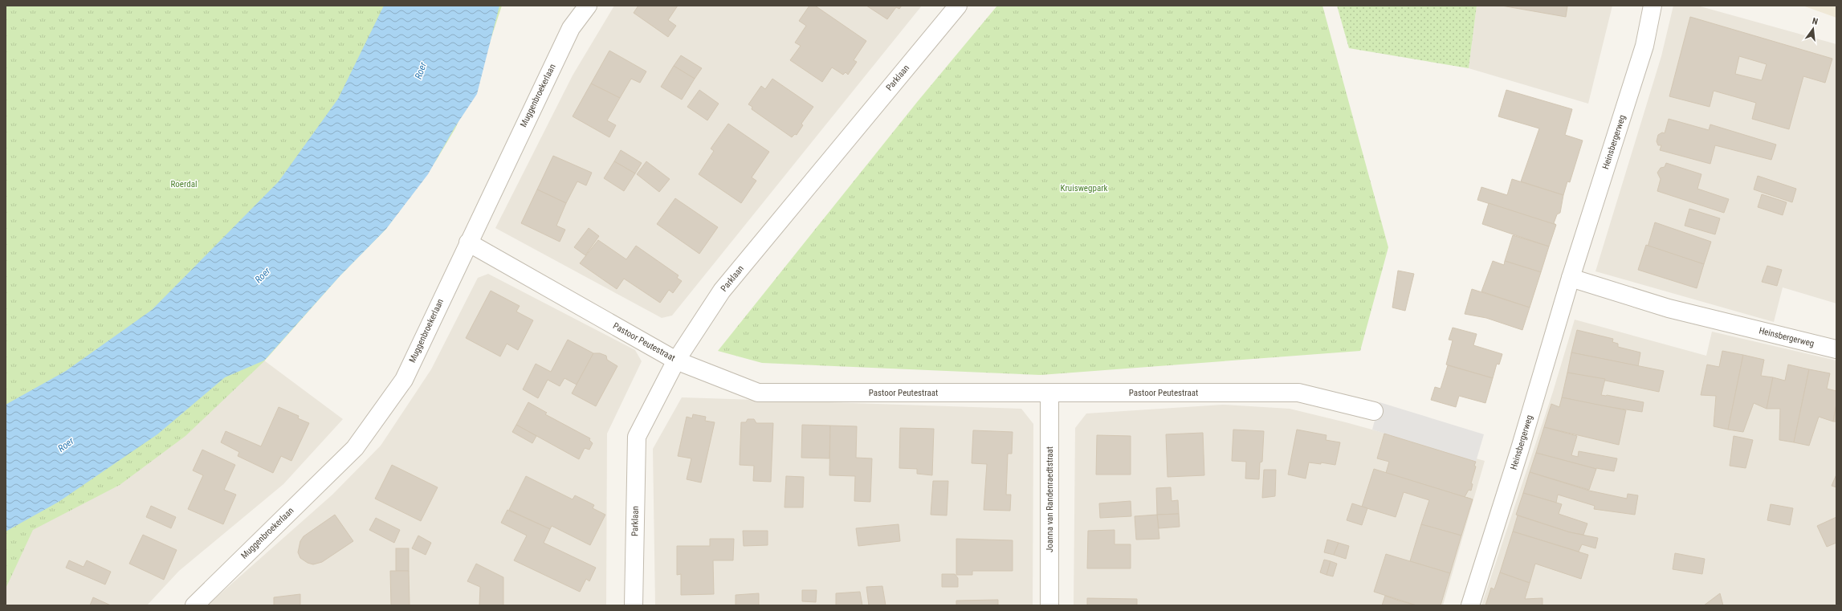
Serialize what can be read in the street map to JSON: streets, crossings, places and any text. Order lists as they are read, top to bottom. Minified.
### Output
{"streets":{"street":["Parklaan","Muggenbroekerlaan","Heinsbergerweg","Pastoor Peutestraat","Joanna van Randenraedtstraat"]},"crossings":[["Parklaan","Pastoor Peutestraat"],["Muggenbroekerlaan","Pastoor Peutestraat"],["Pastoor Peutestraat","Joanna van Randenraedtstraat"]],"water":["Roer"],"parks":["Roerdal","Kruiswegpark"],"north":"top"}
